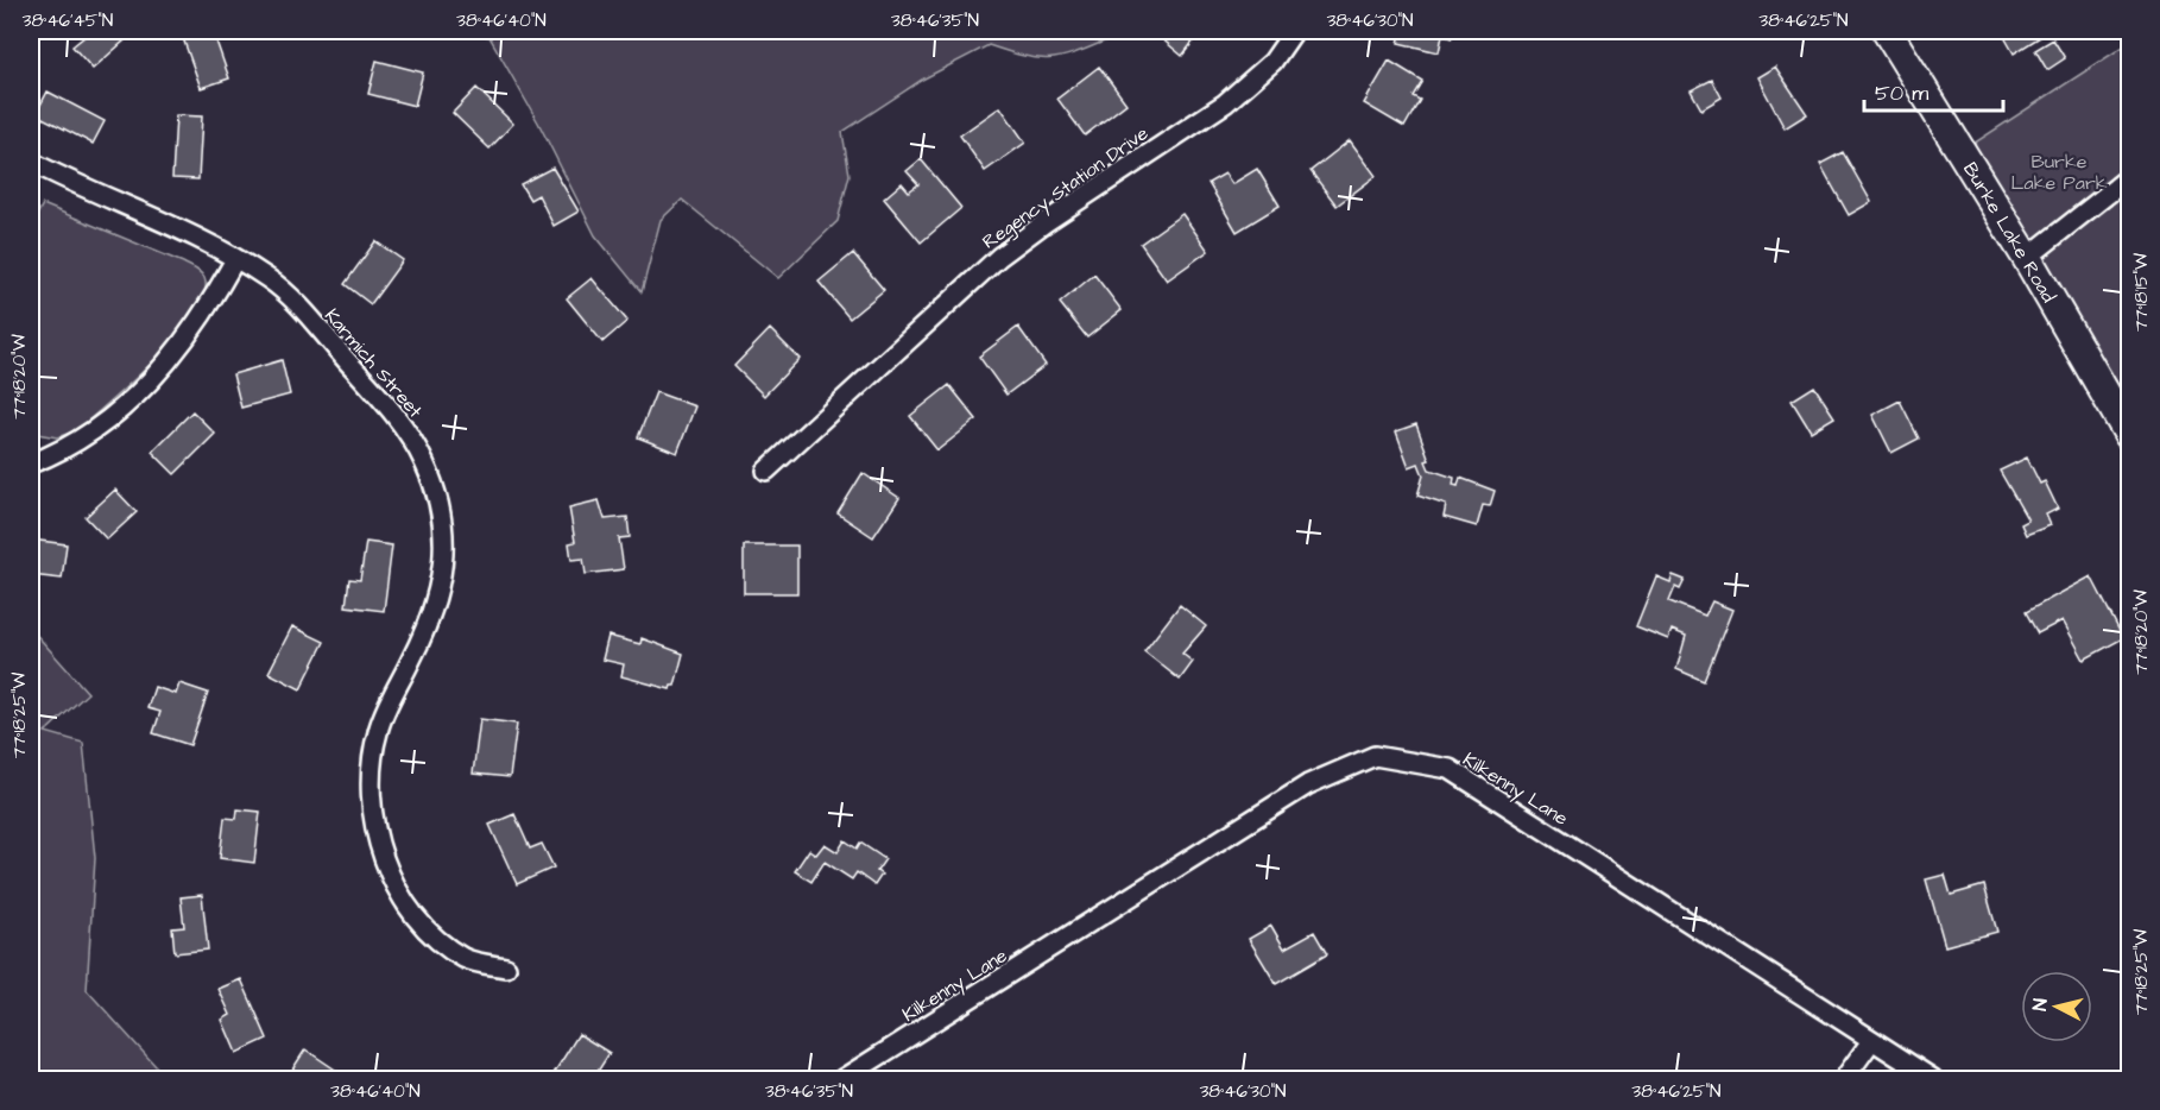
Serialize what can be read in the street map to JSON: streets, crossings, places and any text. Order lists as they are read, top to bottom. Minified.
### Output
{"streets":{"main road":["Burke Lake Road"],"street":["Regency Station Drive","Karmich Street","Kilkenny Lane"]},"parks":["Burke Lake Park"],"scale_bar":"50 m","north":"left","coordinates":["38°46'45\"N","38°46'40\"N","38°46'35\"N","38°46'30\"N","38°46'25\"N","77°18'15\"W","77°18'20\"W","77°18'25\"W"]}
